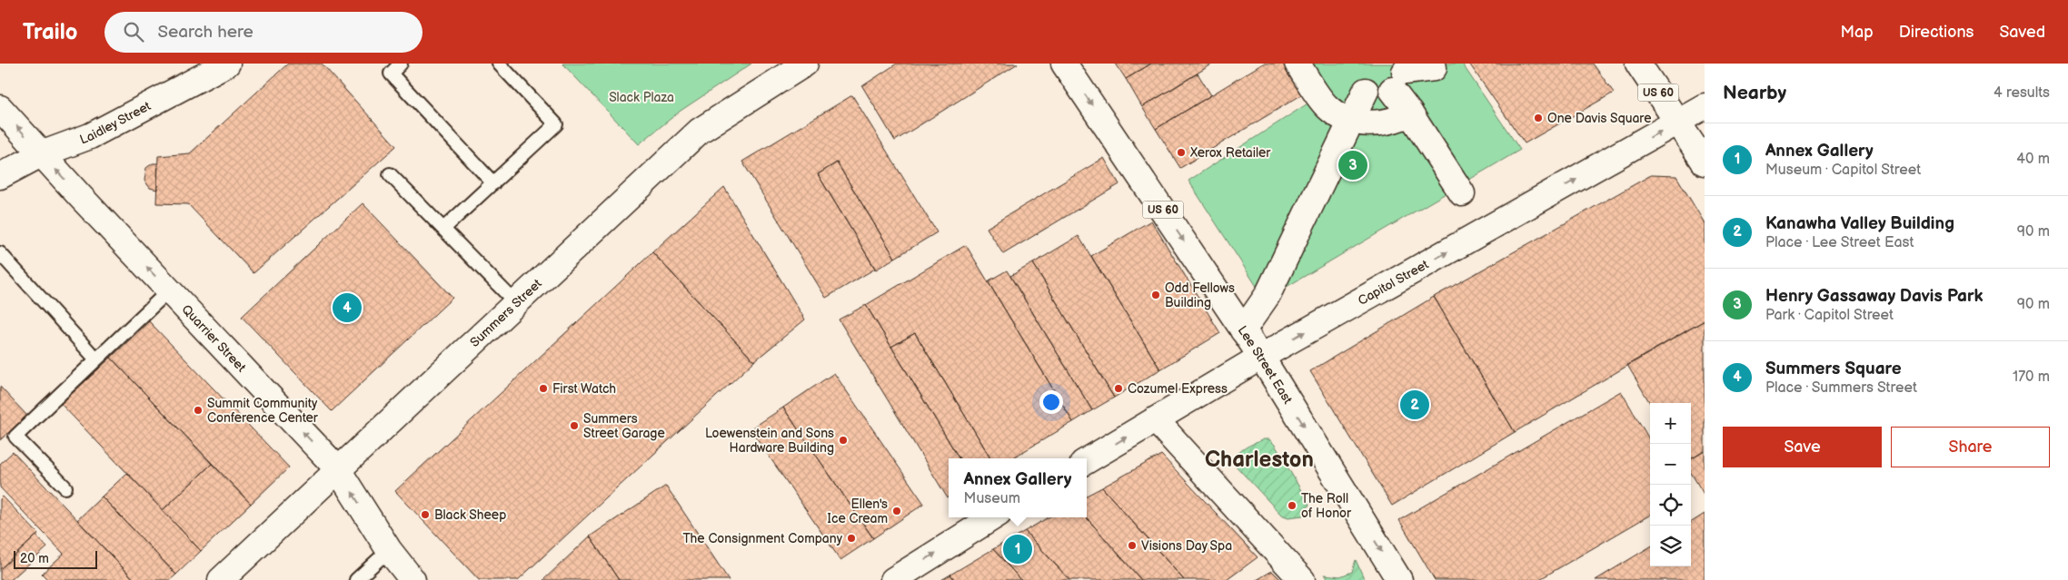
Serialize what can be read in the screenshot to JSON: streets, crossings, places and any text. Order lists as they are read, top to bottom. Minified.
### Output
{"streets":{"street":["US 60","Laidley Street","Capitol Street","Summers Street","Quarrier Street","Lee Street East"]},"crossings":[["US 60","Capitol Street"],["Laidley Street","Quarrier Street"],["Capitol Street","Lee Street East"],["Summers Street","Quarrier Street"]],"one_way":["Capitol Street","Quarrier Street"],"districts":["Charleston"],"parks":["Slack Plaza"],"places":["One Davis Square","Xerox Retailer","Odd Fellows Building","First Watch","Cozumel Express","Summit Community Conference Center","Summers Street Garage","Loewenstein and Sons Hardware Building","The Roll of Honor","Ellen's Ice Cream","Black Sheep","The Consignment Company","Visions Day Spa"],"scale_bar":"20 m","page":{"header":"Trailo","search":"Search here","nav":["Map","Directions","Saved"],"heading":["Nearby","4 results"],"list":[{"mark":"1","name":"Annex Gallery","note":"Museum · Capitol Street","value":"40 m"},{"mark":"2","name":"Kanawha Valley Building","note":"Place · Lee Street East","value":"90 m"},{"mark":"3","name":"Henry Gassaway Davis Park","note":"Park · Capitol Street","value":"90 m"},{"mark":"4","name":"Summers Square","note":"Place · Summers Street","value":"170 m"}],"pins":["3","4","2","1"],"map_buttons":["+","−"],"buttons":["Save","Share"],"popup":["Annex Gallery","Museum"],"scale":"20 m"}}
